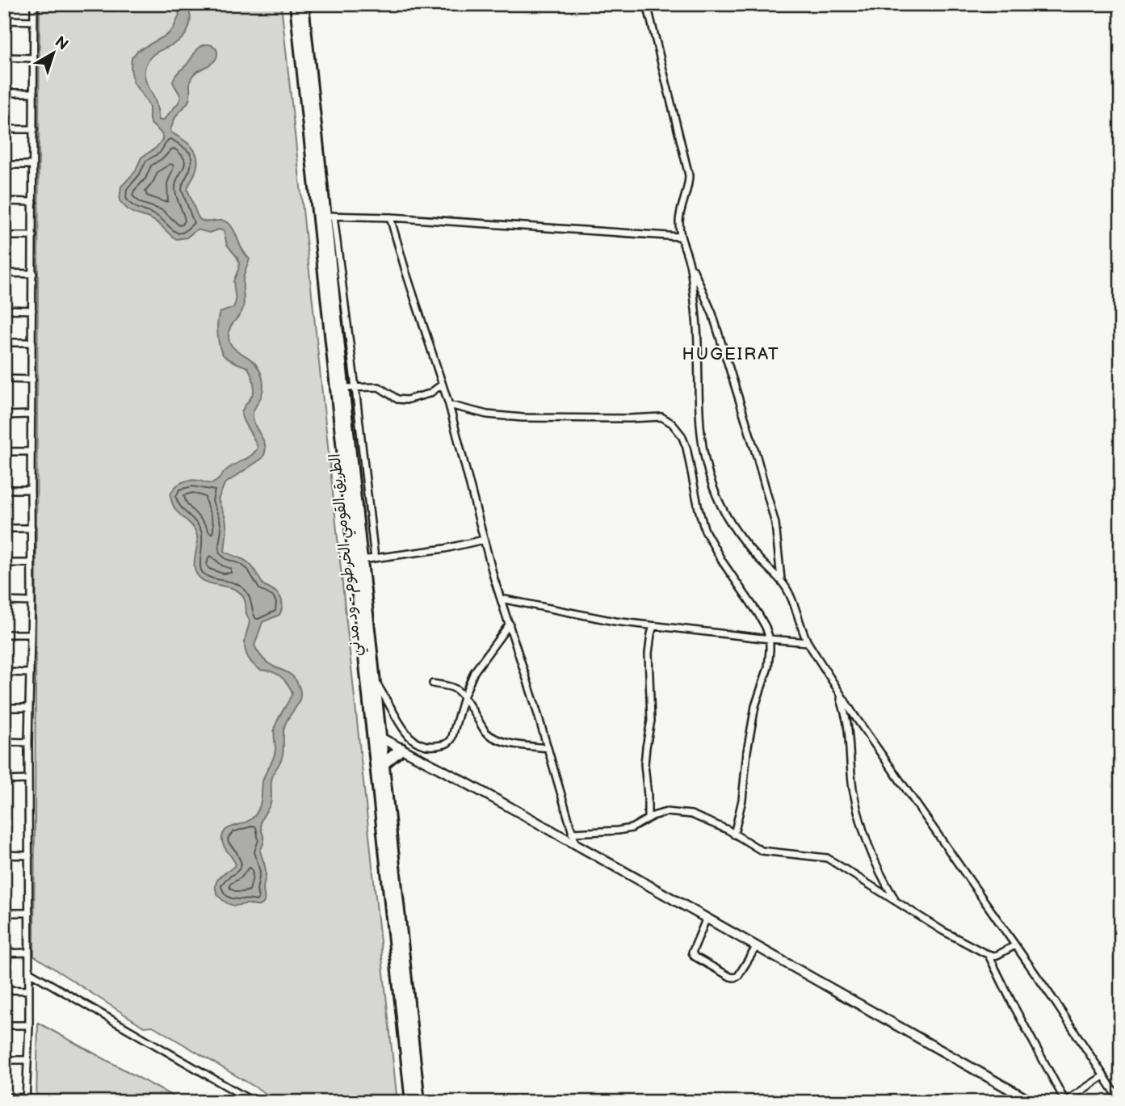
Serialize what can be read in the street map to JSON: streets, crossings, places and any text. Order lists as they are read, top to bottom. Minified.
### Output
{"streets":{"highway":["الطريق القومي الخرطوم - ود مدني"]},"districts":["HUGEIRAT"],"north":"top right"}
